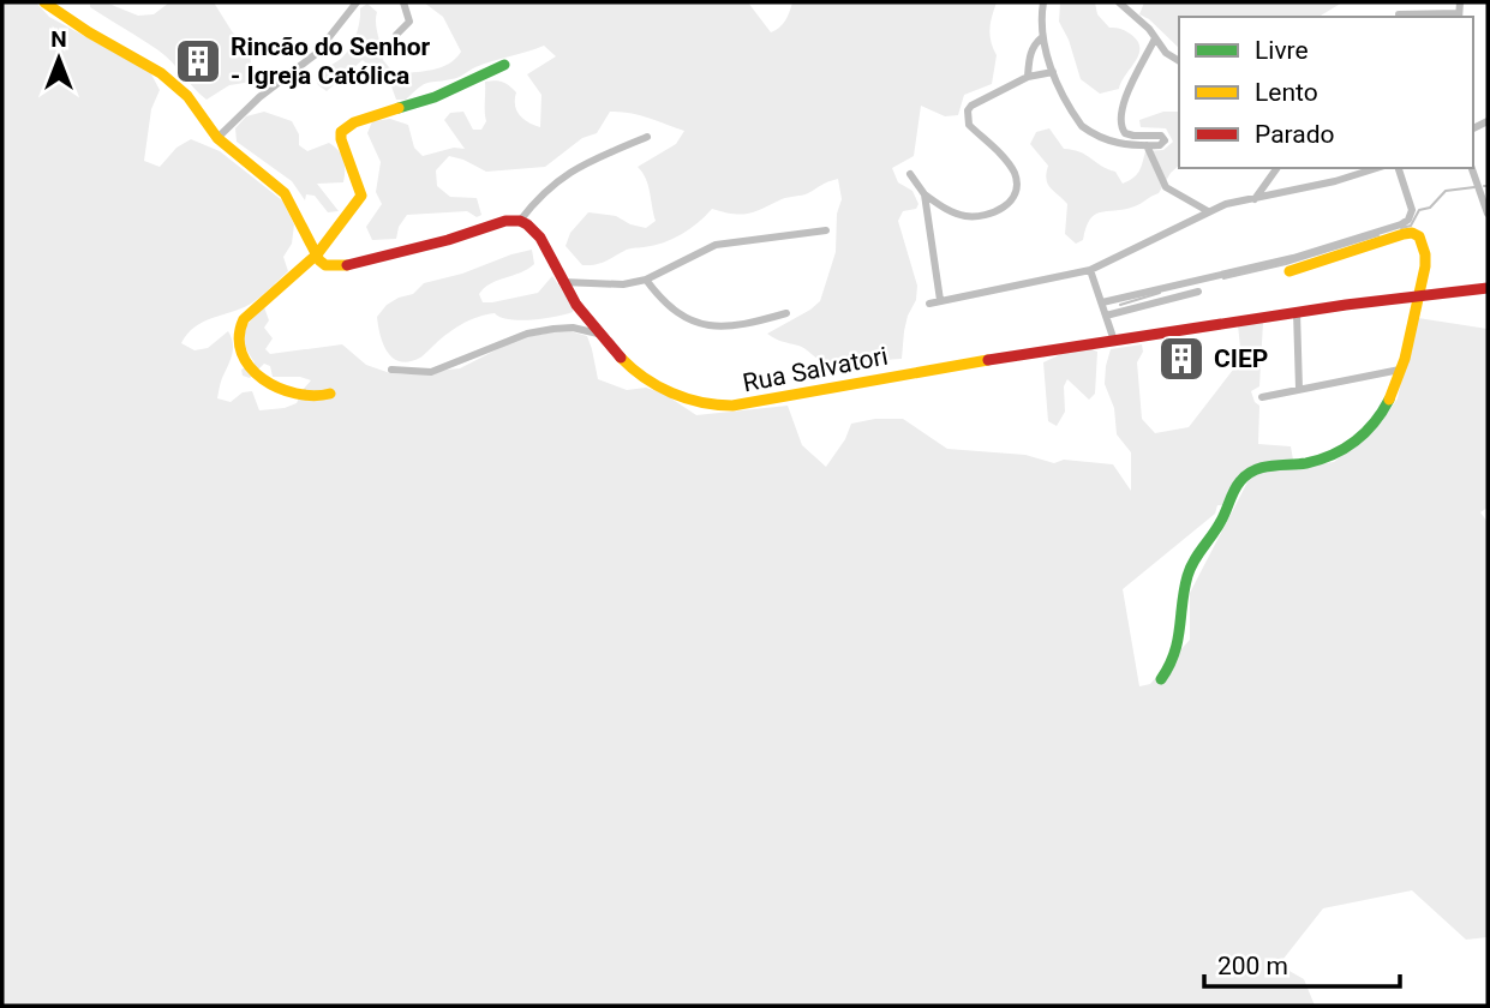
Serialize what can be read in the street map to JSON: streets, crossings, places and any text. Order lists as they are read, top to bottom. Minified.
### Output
{"streets":{"street":["Rua Salvatori"]},"places":{"building":["Rincão do Senhor - Igreja Católica","CIEP"]},"legend":["Livre","Lento","Parado"],"scale_bar":"200 m","north":"top"}
